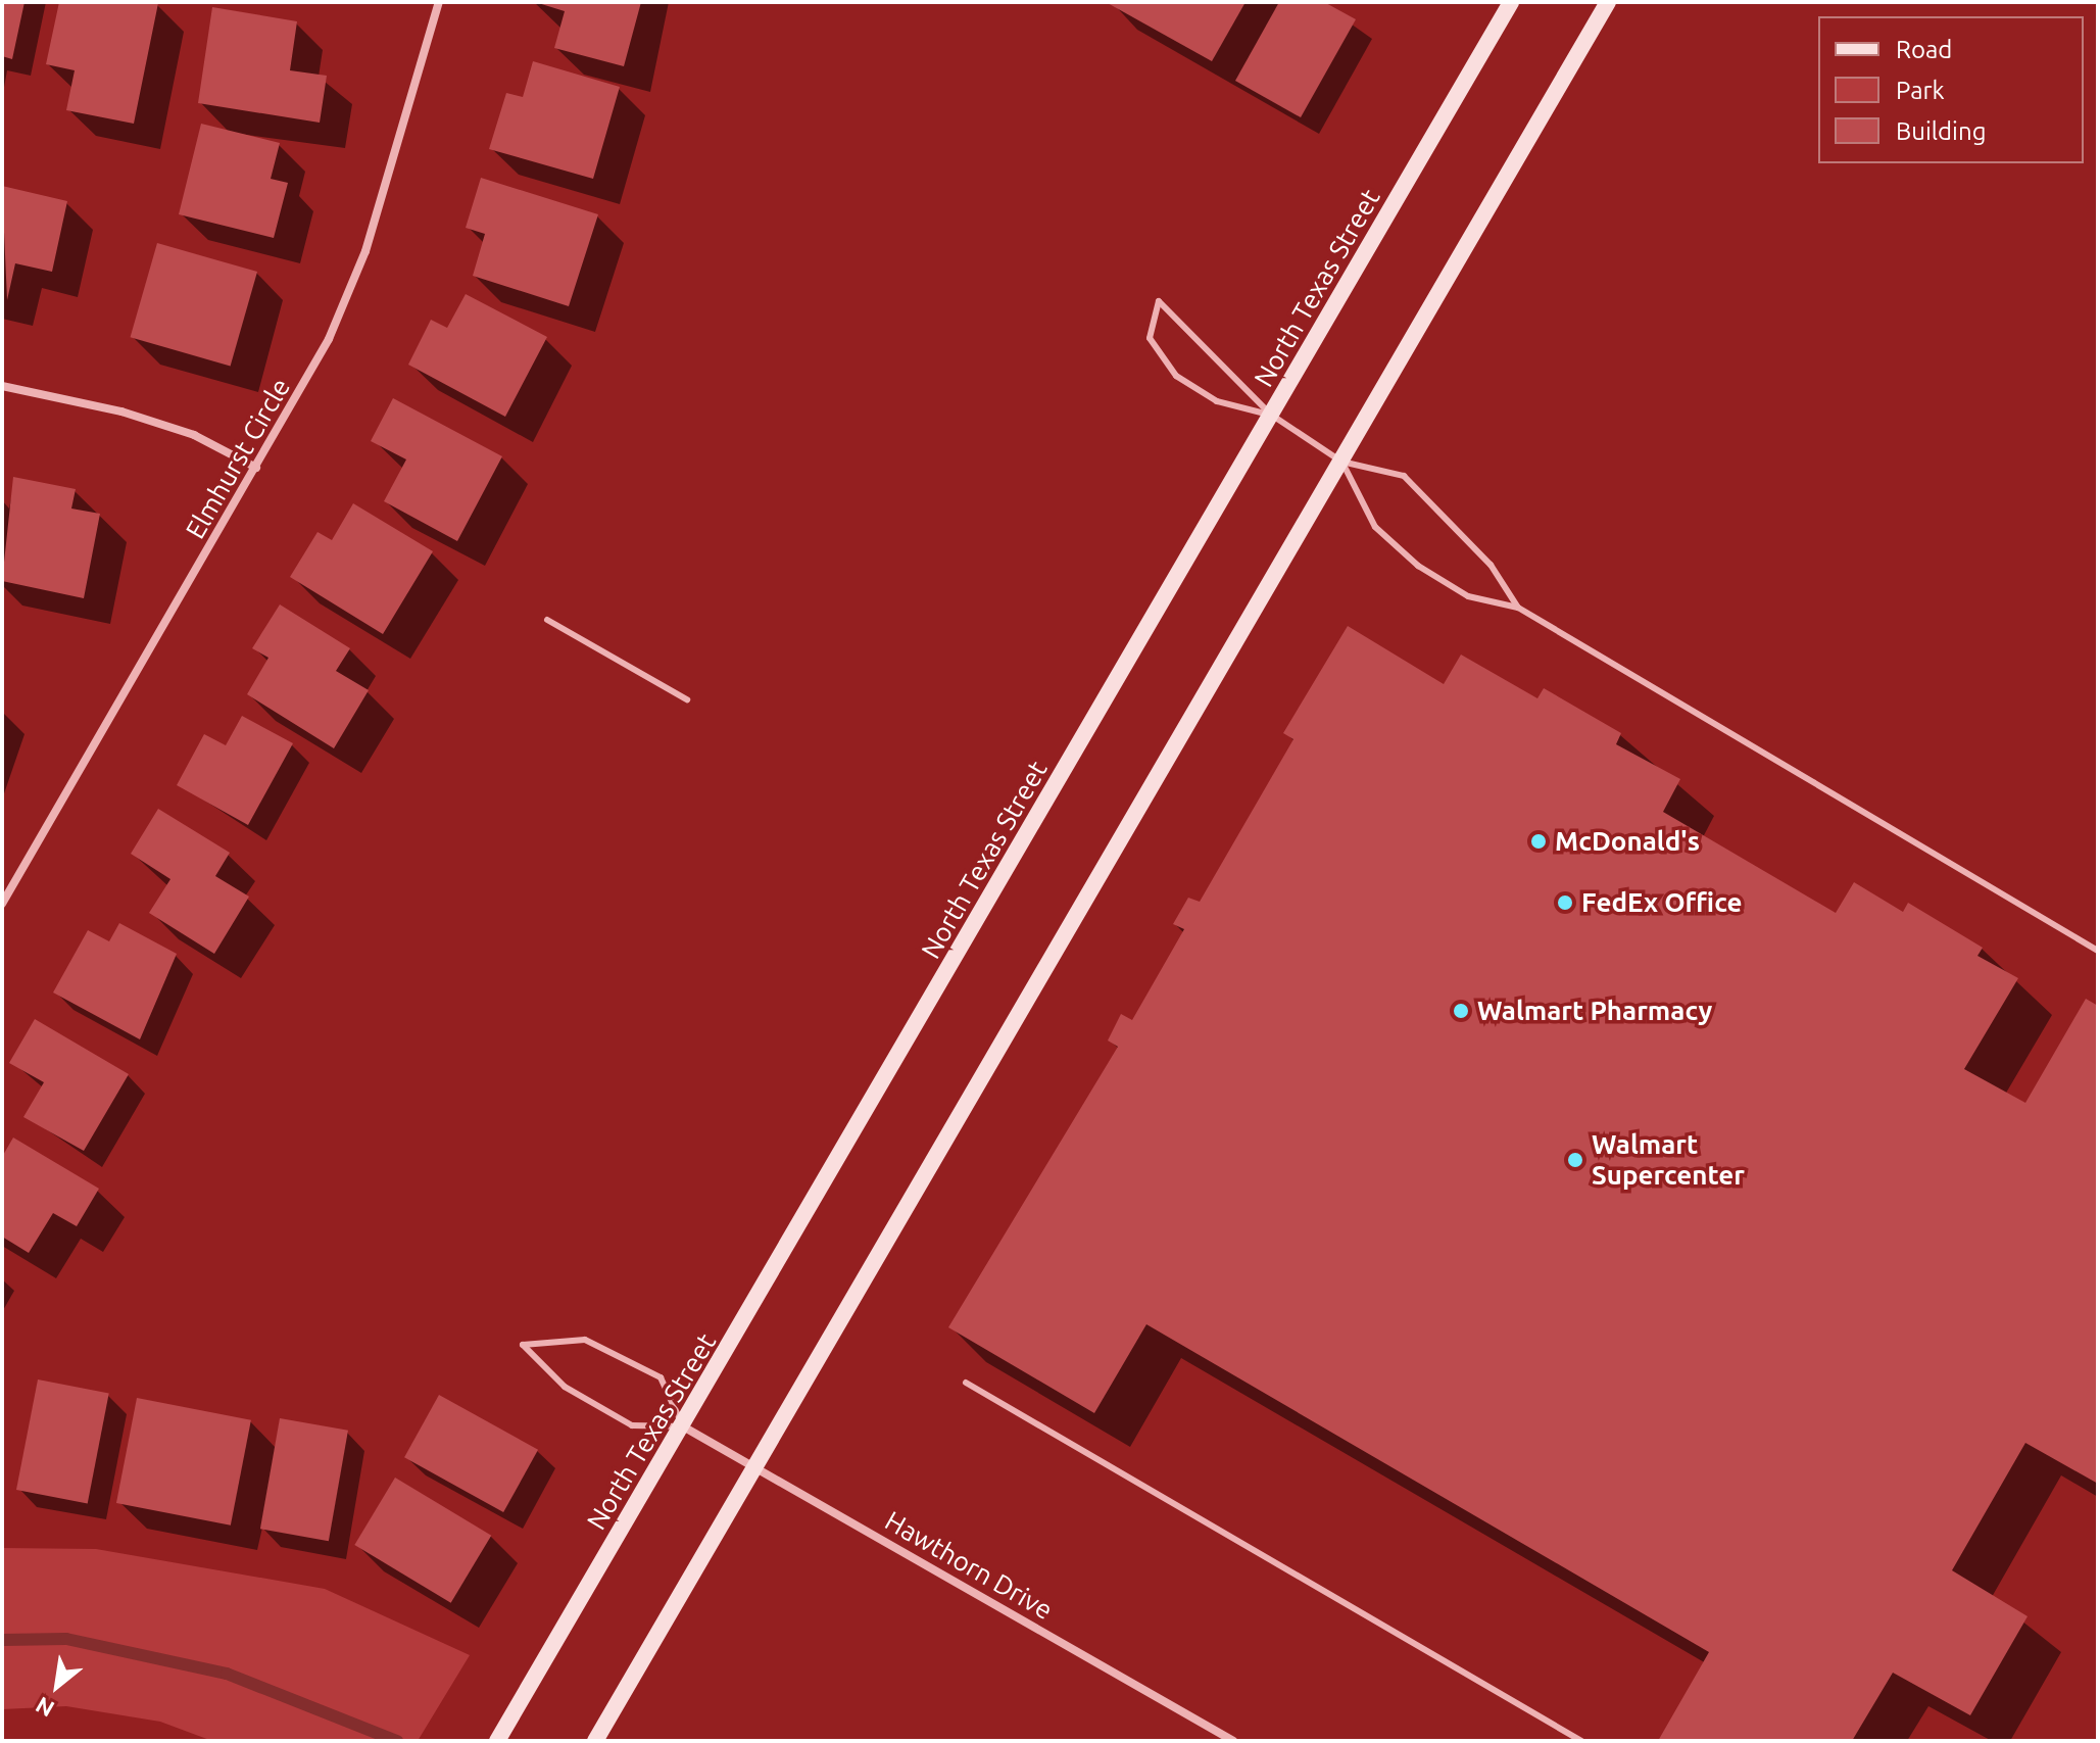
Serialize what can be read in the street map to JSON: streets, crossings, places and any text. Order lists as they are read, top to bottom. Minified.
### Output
{"streets":{"main road":["North Texas Street"],"street":["Elmhurst Circle","Hawthorn Drive"]},"crossings":[["North Texas Street","Hawthorn Drive"]],"places":["McDonald's","FedEx Office","Walmart Pharmacy","Walmart Supercenter"],"legend":["Road","Park","Building"],"north":"bottom left"}
